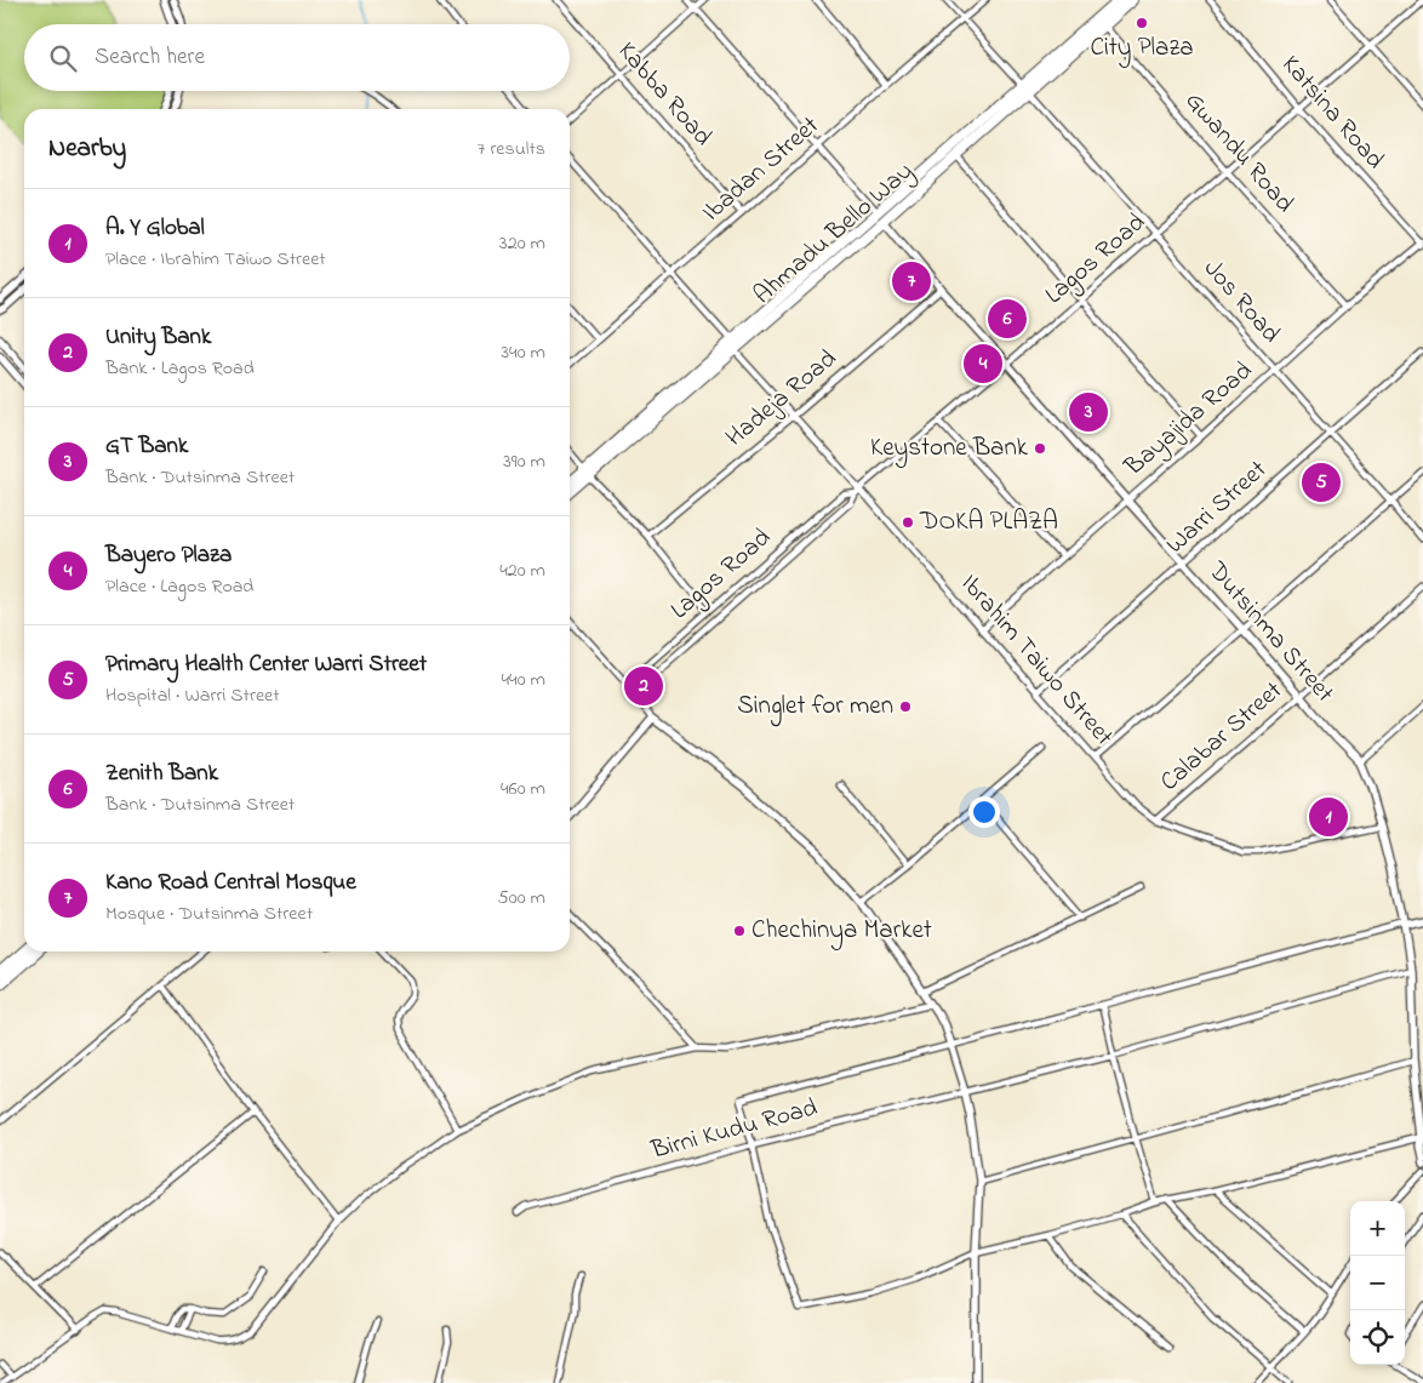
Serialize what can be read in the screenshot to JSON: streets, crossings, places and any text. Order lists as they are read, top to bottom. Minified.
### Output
{"streets":{"main road":["Ahmadu Bello Way"],"street":["Kabba Road","Katsina Road","Gwandu Road","Ibadan Street","Lagos Road","Jos Road","Hadeja Road","Bayajida Road","Warri Street","Dutsinma Street","Ibrahim Taiwo Street","Calabar Street","Birni Kudu Road"]},"crossings":[["Kabba Road","Ibadan Street"],["Katsina Road","Lagos Road"],["Katsina Road","Bayajida Road"],["Gwandu Road","Ahmadu Bello Way"],["Gwandu Road","Lagos Road"],["Gwandu Road","Bayajida Road"],["Ibadan Street","Jos Road"],["Ibadan Street","Ibrahim Taiwo Street"],["Ahmadu Bello Way","Jos Road"],["Ahmadu Bello Way","Dutsinma Street"],["Ahmadu Bello Way","Ibrahim Taiwo Street"],["Lagos Road","Jos Road"],["Lagos Road","Dutsinma Street"],["Lagos Road","Ibrahim Taiwo Street"],["Jos Road","Bayajida Road"],["Jos Road","Warri Street"],["Hadeja Road","Dutsinma Street"],["Hadeja Road","Ibrahim Taiwo Street"],["Bayajida Road","Dutsinma Street"],["Bayajida Road","Ibrahim Taiwo Street"],["Warri Street","Dutsinma Street"],["Warri Street","Ibrahim Taiwo Street"],["Dutsinma Street","Ibrahim Taiwo Street"],["Dutsinma Street","Calabar Street"],["Dutsinma Street","Birni Kudu Road"],["Ibrahim Taiwo Street","Calabar Street"]],"places":["City Plaza","Keystone Bank","DOKA PLAZA","Singlet for men","Chechinya Market"],"page":{"search":"Search here","heading":["Nearby","7 results"],"list":[{"mark":"1","name":"A. Y Global","note":"Place · Ibrahim Taiwo Street","value":"320 m"},{"mark":"2","name":"Unity Bank","note":"Bank · Lagos Road","value":"340 m"},{"mark":"3","name":"GT Bank","note":"Bank · Dutsinma Street","value":"390 m"},{"mark":"4","name":"Bayero Plaza","note":"Place · Lagos Road","value":"420 m"},{"mark":"5","name":"Primary Health Center Warri Street","note":"Hospital · Warri Street","value":"440 m"},{"mark":"6","name":"Zenith Bank","note":"Bank · Dutsinma Street","value":"460 m"},{"mark":"7","name":"Kano Road Central Mosque","note":"Mosque · Dutsinma Street","value":"500 m"}],"pins":["7","6","4","3","5","2","1"],"map_buttons":["+","−"]}}
